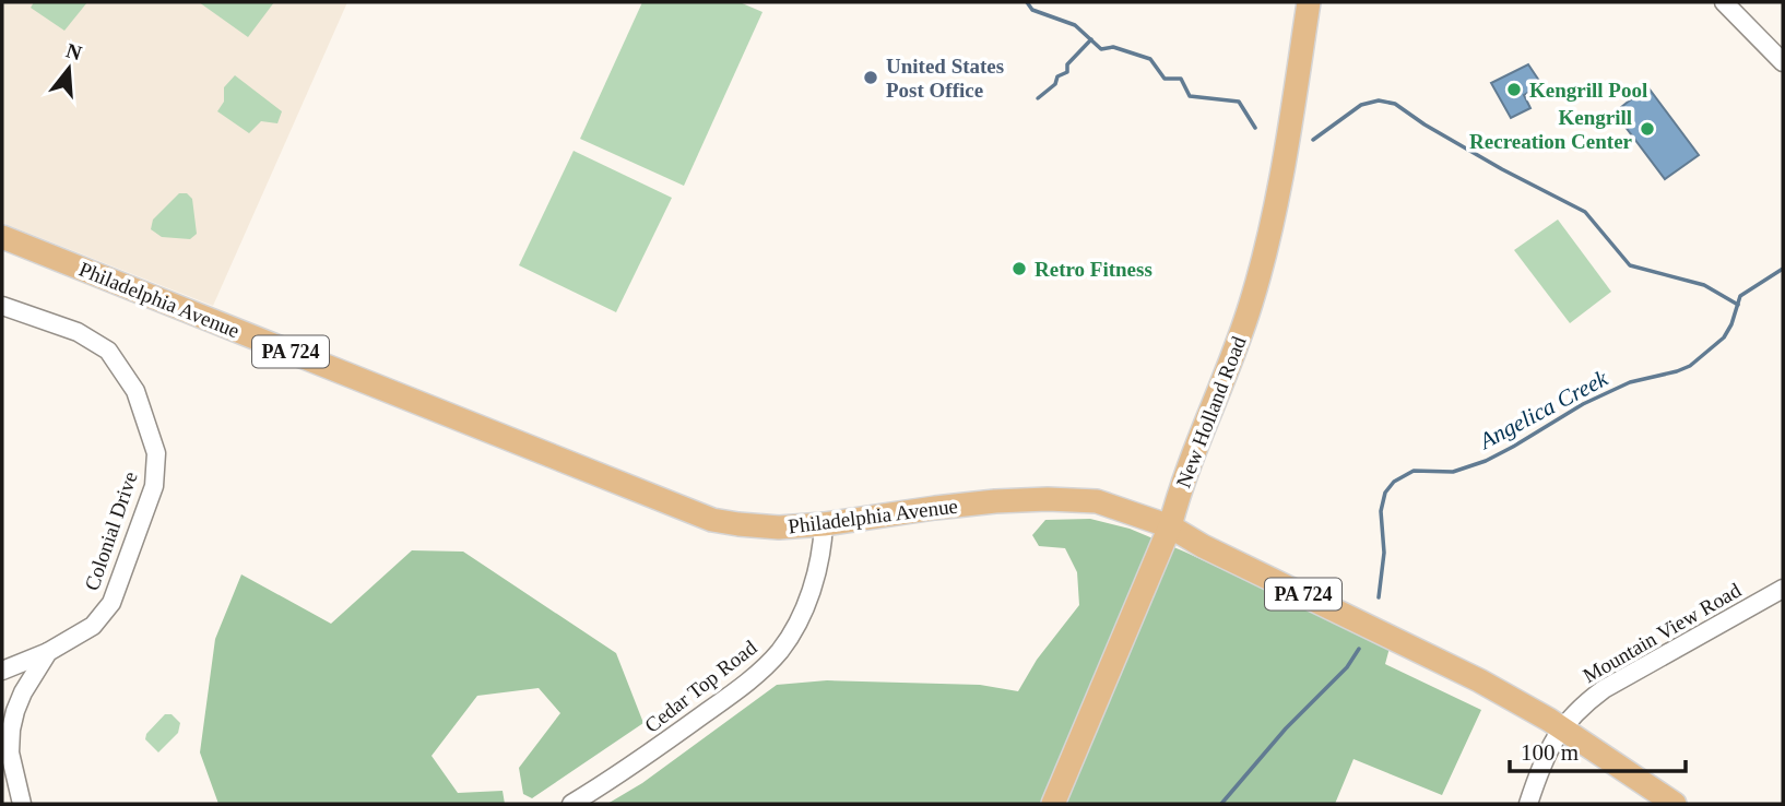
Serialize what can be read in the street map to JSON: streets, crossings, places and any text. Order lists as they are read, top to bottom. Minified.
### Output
{"streets":{"main road":["Philadelphia Avenue","PA 724","New Holland Road"],"street":["Colonial Drive","Mountain View Road","Cedar Top Road"]},"crossings":[["Philadelphia Avenue","New Holland Road"],["Philadelphia Avenue","Mountain View Road"],["Philadelphia Avenue","Cedar Top Road"]],"water":["Angelica Creek"],"places":["United States Post Office","Kengrill Pool","Kengrill Recreation Center","Retro Fitness"],"scale_bar":"100 m","north":"top"}
